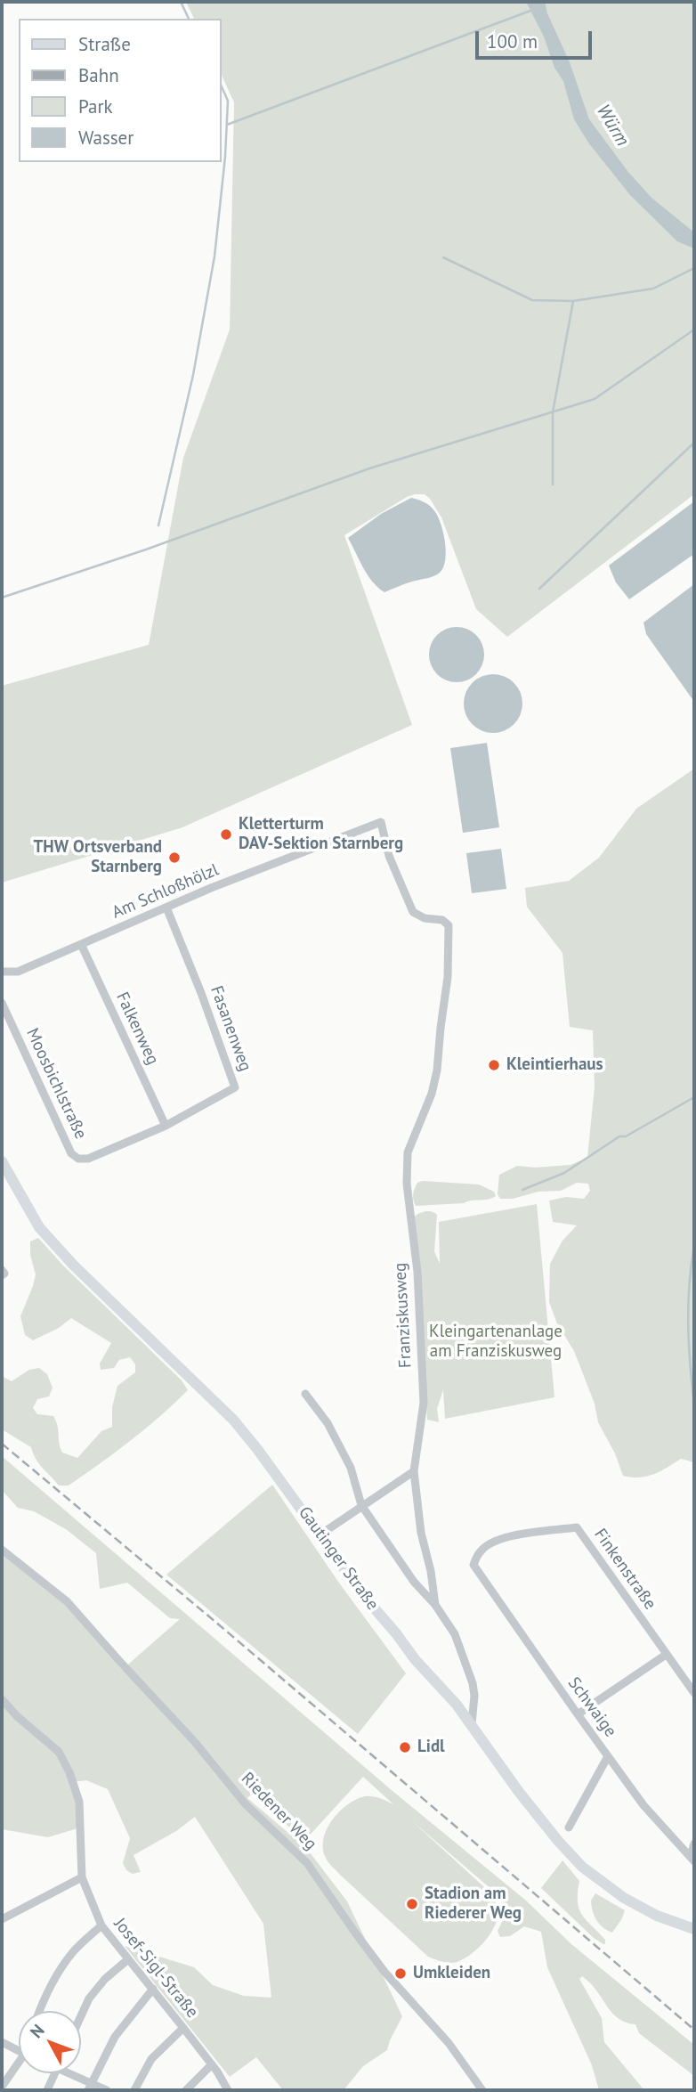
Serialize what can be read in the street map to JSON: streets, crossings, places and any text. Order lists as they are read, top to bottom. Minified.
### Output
{"streets":{"main road":["Gautinger Straße"],"street":["Am Schloßhölzl","Falkenweg","Fasanenweg","Moosbichlstraße","Franziskusweg","Finkenstraße","Schwaige","Riedener Weg","Josef-Sigl-Straße"]},"crossings":[["Am Schloßhölzl","Falkenweg"],["Am Schloßhölzl","Fasanenweg"],["Am Schloßhölzl","Franziskusweg"],["Falkenweg","Fasanenweg"],["Falkenweg","Moosbichlstraße"],["Fasanenweg","Moosbichlstraße"],["Franziskusweg","Gautinger Straße"],["Finkenstraße","Schwaige"]],"water":["Würm"],"parks":["Kleingartenanlage am Franziskusweg"],"places":["Kletterturm DAV-Sektion Starnberg","THW Ortsverband Starnberg","Kleintierhaus","Lidl","Stadion am Riederer Weg","Umkleiden"],"legend":["Straße","Bahn","Park","Wasser"],"scale_bar":"100 m","north":"top left"}
